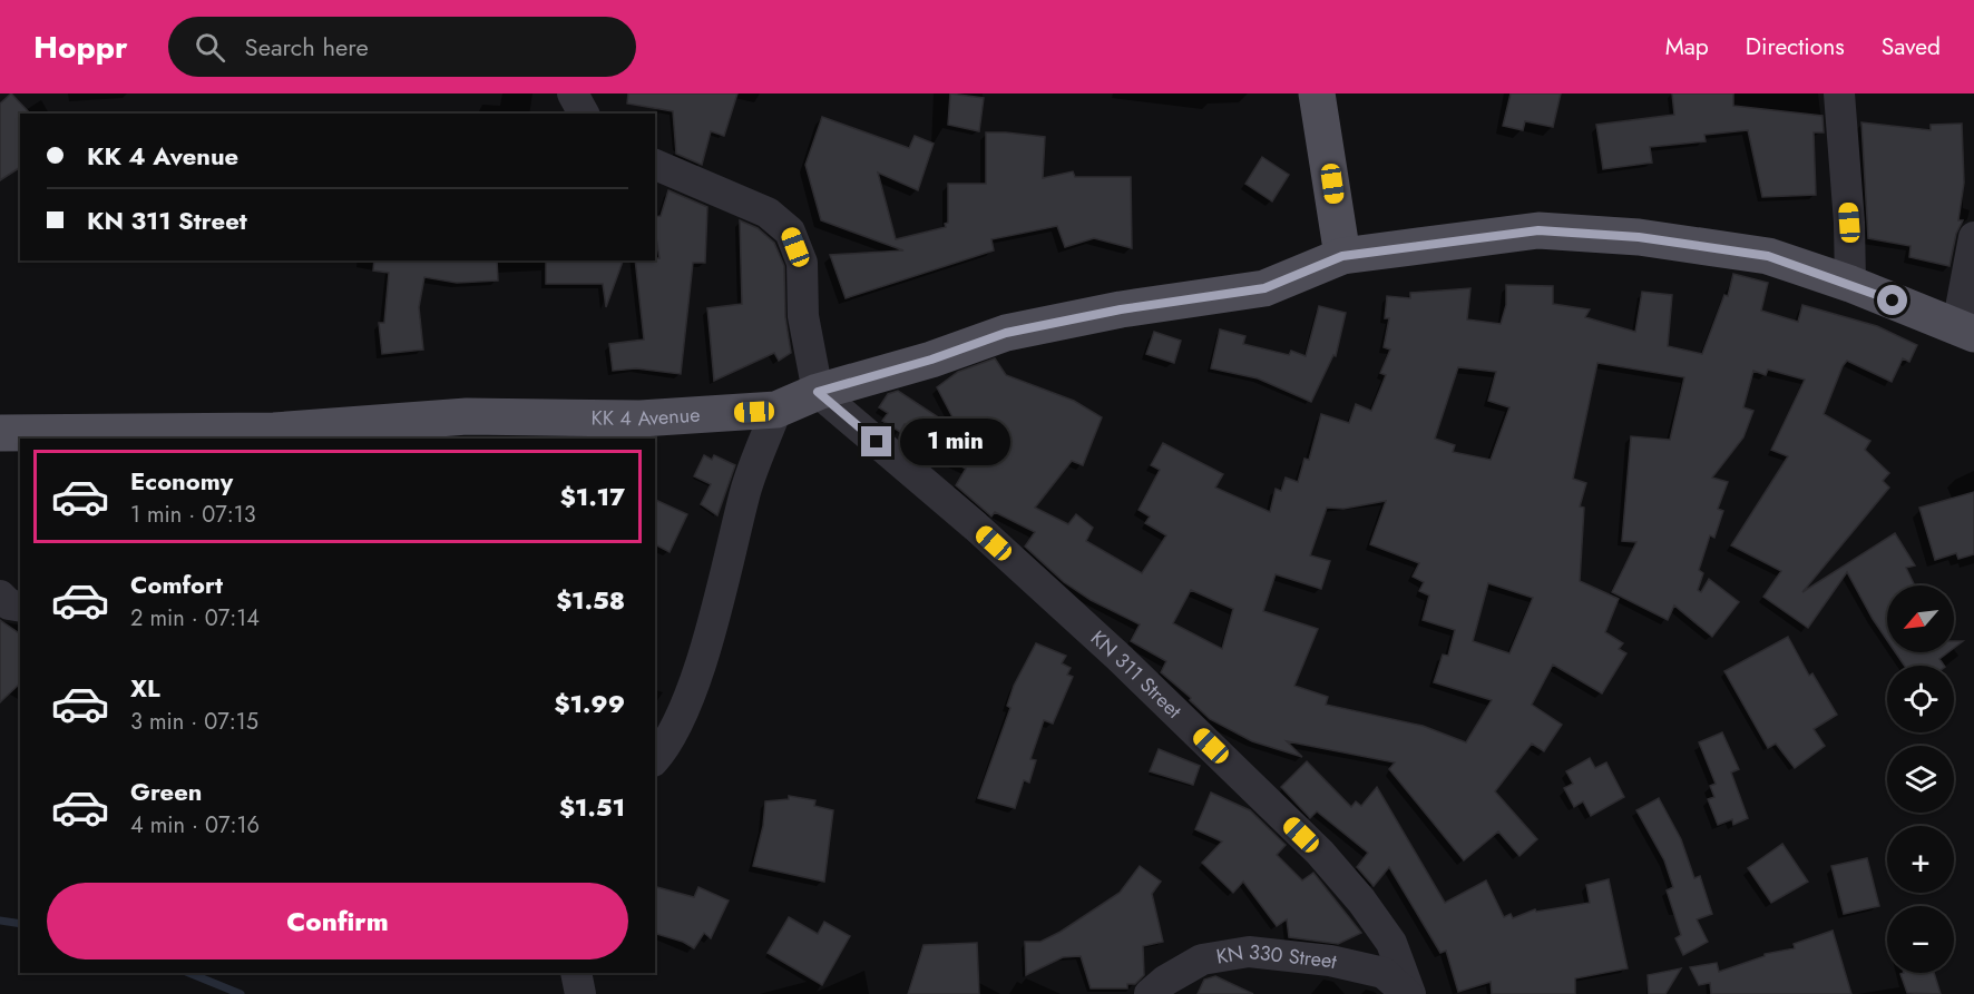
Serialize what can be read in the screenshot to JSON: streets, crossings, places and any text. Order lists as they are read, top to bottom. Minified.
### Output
{"streets":{"main road":["KK 4 Avenue"],"street":["KN 311 Street","KN 330 Street"]},"crossings":[["KK 4 Avenue","KN 311 Street"],["KN 311 Street","KN 330 Street"]],"north":"bottom left","page":{"header":"Hoppr","search":"Search here","nav":["Map","Directions","Saved"],"banner":["KK 4 Avenue","KN 311 Street"],"bubble":"1 min","list":[{"name":"Economy","note":"1 min · 07:13","value":"$1.17"},{"name":"Comfort","note":"2 min · 07:14","value":"$1.58"},{"name":"XL","note":"3 min · 07:15","value":"$1.99"},{"name":"Green","note":"4 min · 07:16","value":"$1.51"}],"map_buttons":["+","−"],"buttons":"Confirm"}}
